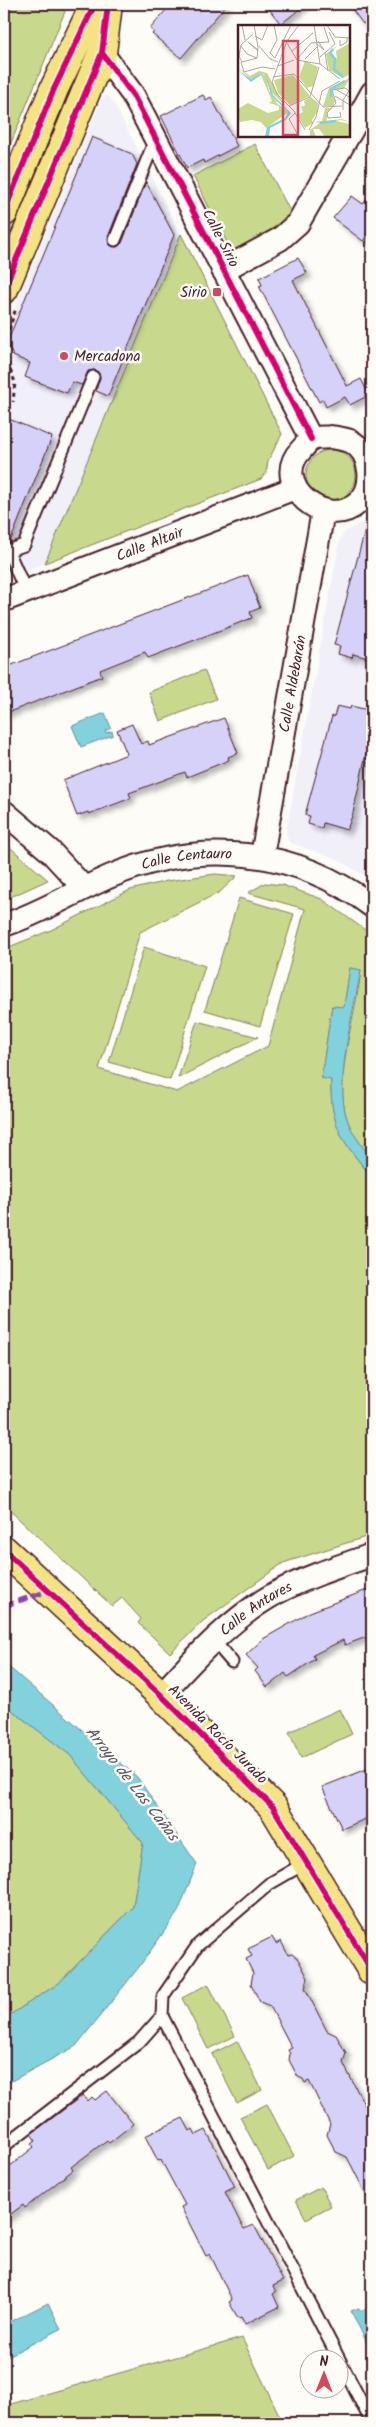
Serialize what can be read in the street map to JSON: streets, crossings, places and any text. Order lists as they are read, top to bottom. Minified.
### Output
{"streets":{"main road":["Avenida Rocío Jurado"],"street":["Calle Sirio","Calle Altair","Calle Aldebarán","Calle Centauro","Calle Antares"]},"crossings":[["Calle Sirio","Calle Altair"],["Calle Sirio","Calle Aldebarán"],["Calle Altair","Calle Aldebarán"],["Calle Aldebarán","Calle Centauro"],["Calle Antares","Avenida Rocío Jurado"]],"water":["Arroyo de Las Cañas"],"places":{"transit":["Sirio"],"other":["Mercadona"]},"north":"top"}
